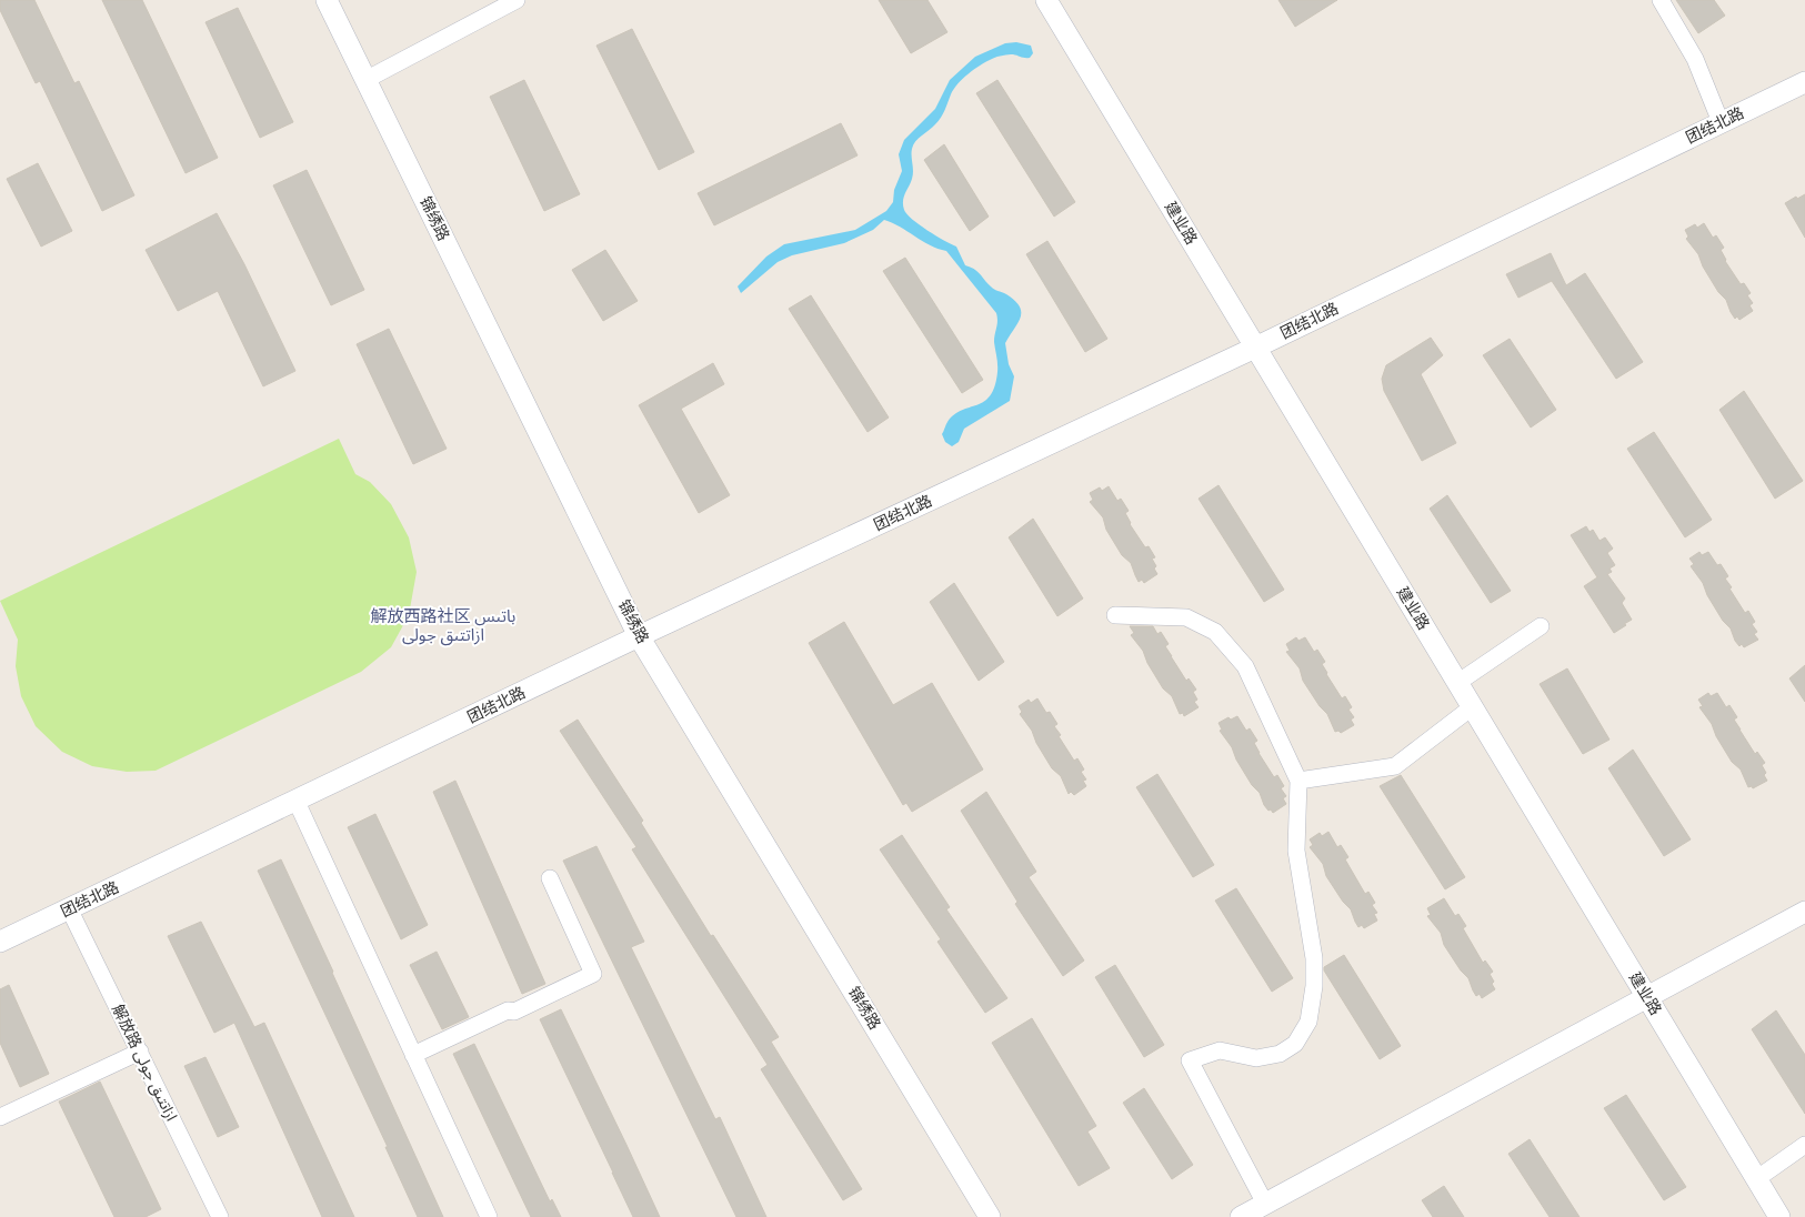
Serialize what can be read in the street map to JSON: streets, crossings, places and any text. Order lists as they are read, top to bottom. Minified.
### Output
{"streets":{"street":["团结北路","锦绣路","建业路","解放路 ازاتتىق جولى"]},"crossings":[["团结北路","锦绣路"],["团结北路","建业路"],["团结北路","解放路 ازاتتىق جولى"]],"districts":["解放西路社区 باتىس ازاتتىق جولى"]}
